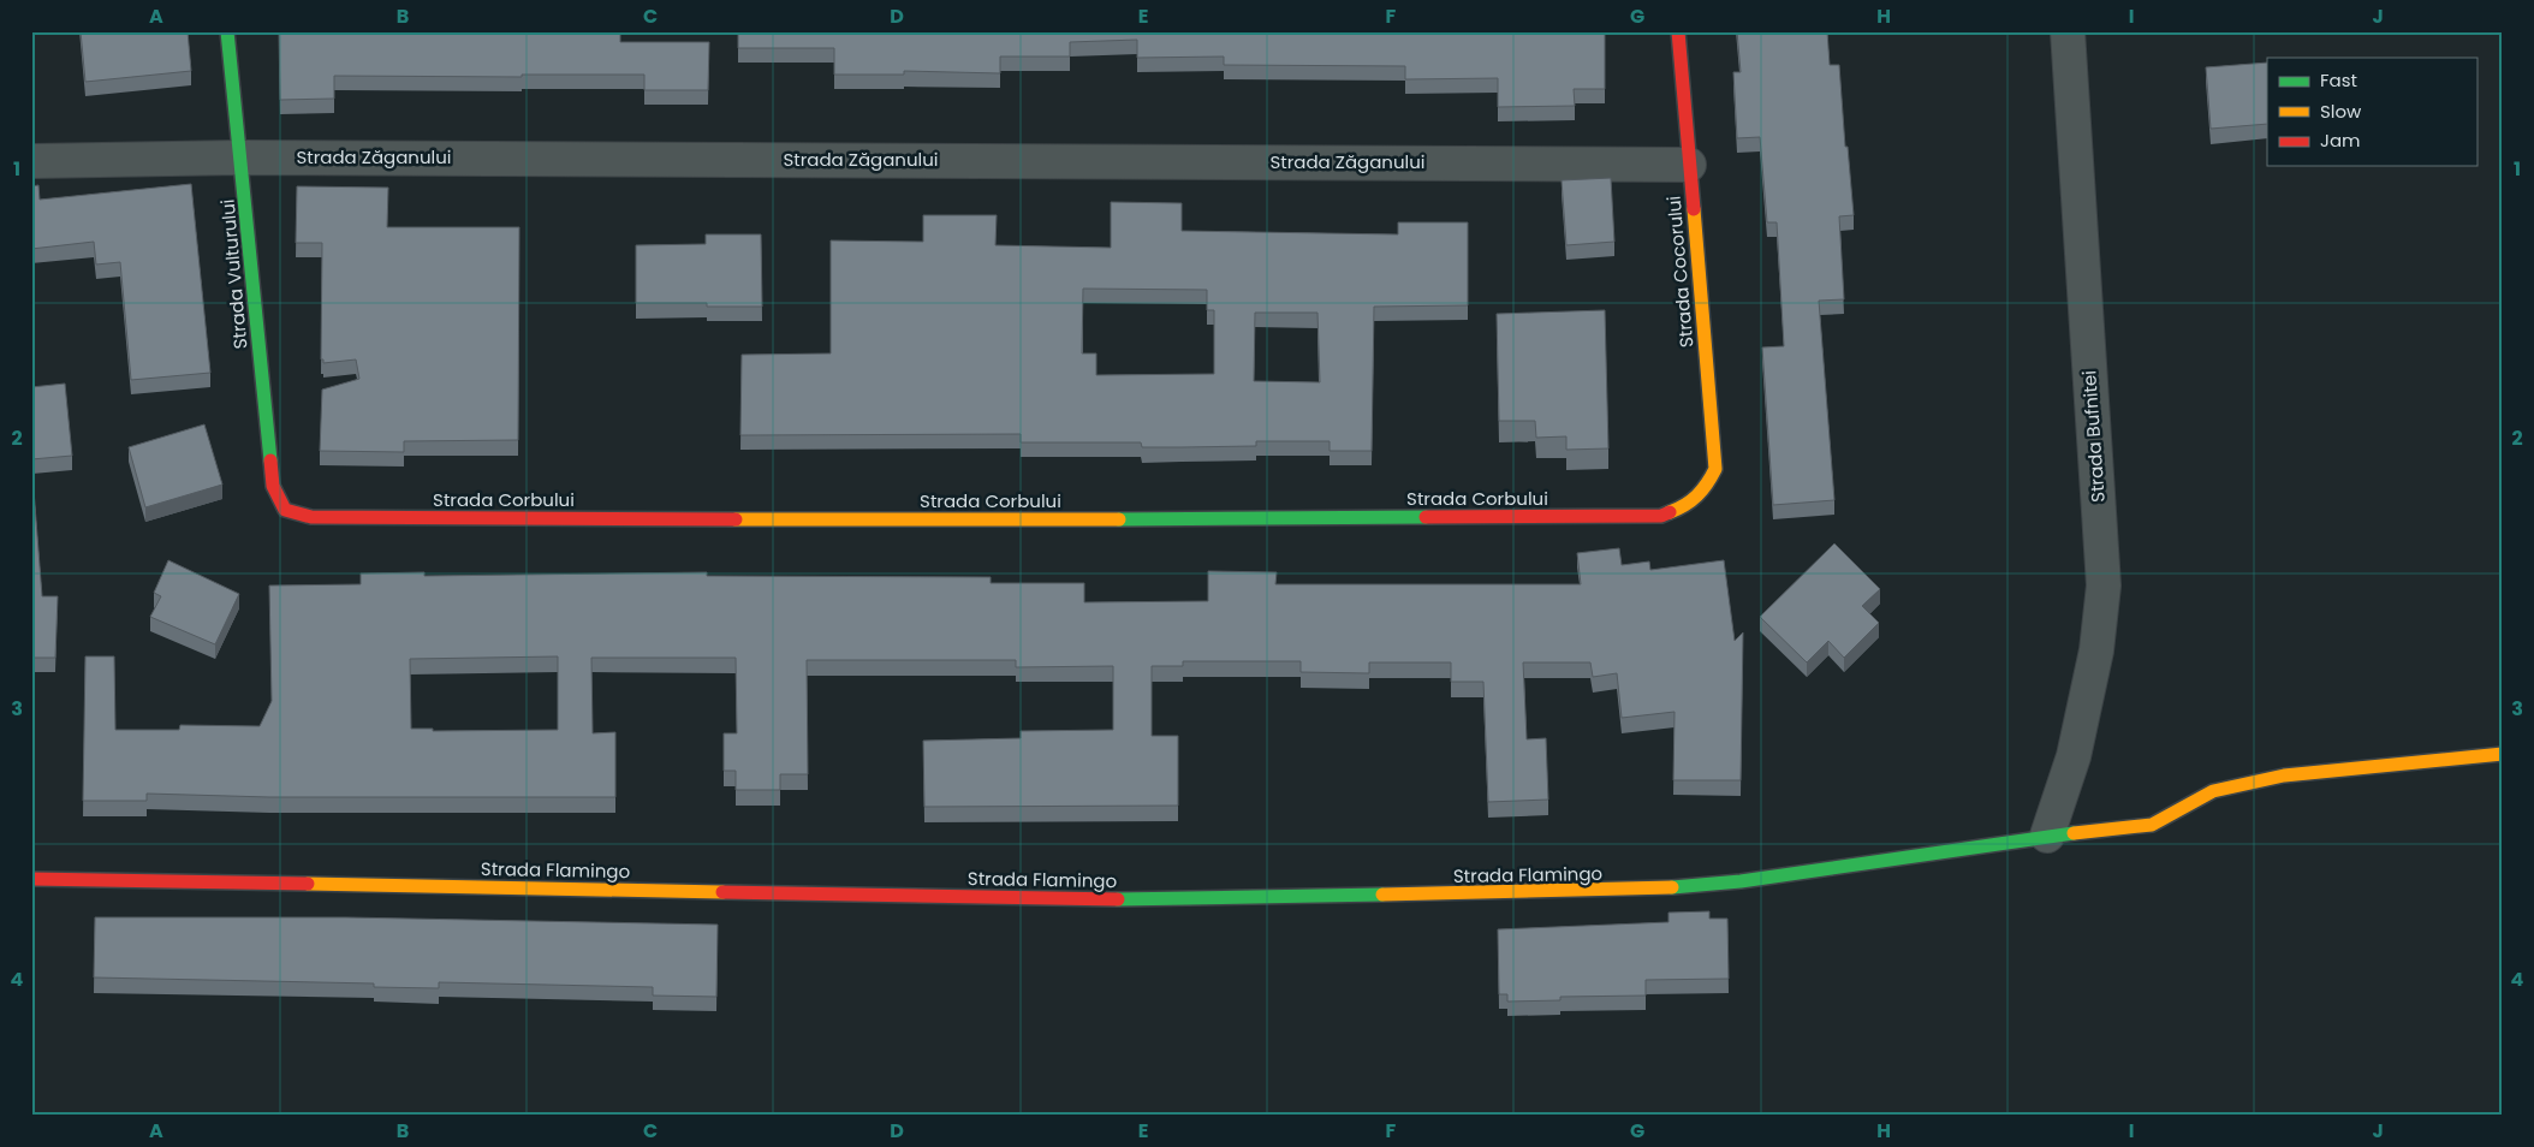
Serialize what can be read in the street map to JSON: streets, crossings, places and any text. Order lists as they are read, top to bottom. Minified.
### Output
{"streets":{"street":["Strada Zăganului","Strada Cocorului","Strada Vulturului","Strada Bufnitei","Strada Corbului","Strada Flamingo"]},"crossings":[["Strada Zăganului","Strada Cocorului"],["Strada Zăganului","Strada Vulturului"],["Strada Cocorului","Strada Corbului"],["Strada Vulturului","Strada Corbului"],["Strada Bufnitei","Strada Flamingo"]],"legend":["Fast","Slow","Jam"],"grid":{"columns":["A","B","C","D","E","F","G","H","I","J"],"rows":["1","2","3","4"]}}
